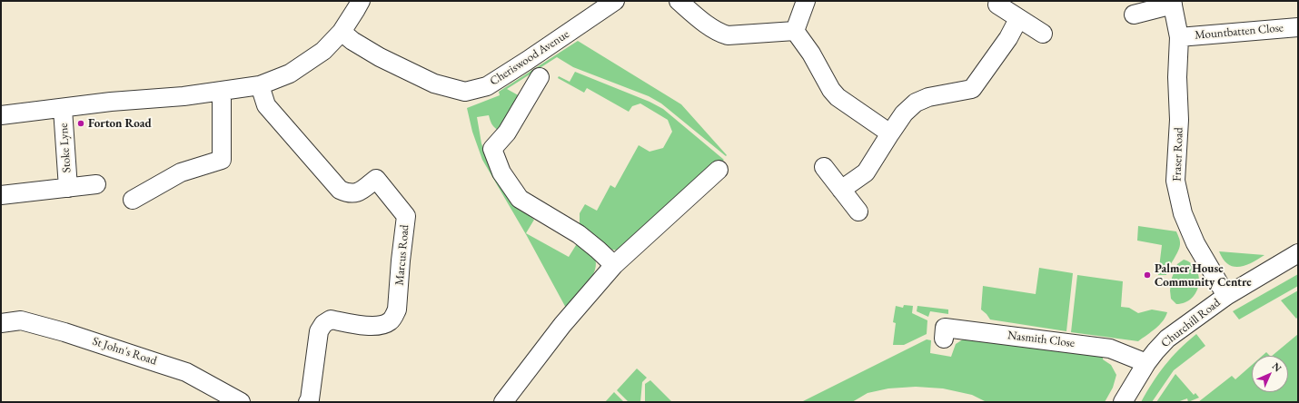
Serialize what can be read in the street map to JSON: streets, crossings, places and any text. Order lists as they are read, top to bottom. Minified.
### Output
{"streets":{"street":["Mountbatten Close","Cheriswood Avenue","Stoke Lyne","Fraser Road","Marcus Road","Churchill Road","Nasmith Close","St John's Road"]},"crossings":[["Mountbatten Close","Fraser Road"],["Fraser Road","Churchill Road"],["Churchill Road","Nasmith Close"]],"places":["Forton Road","Palmer House Community Centre"],"north":"top right"}
